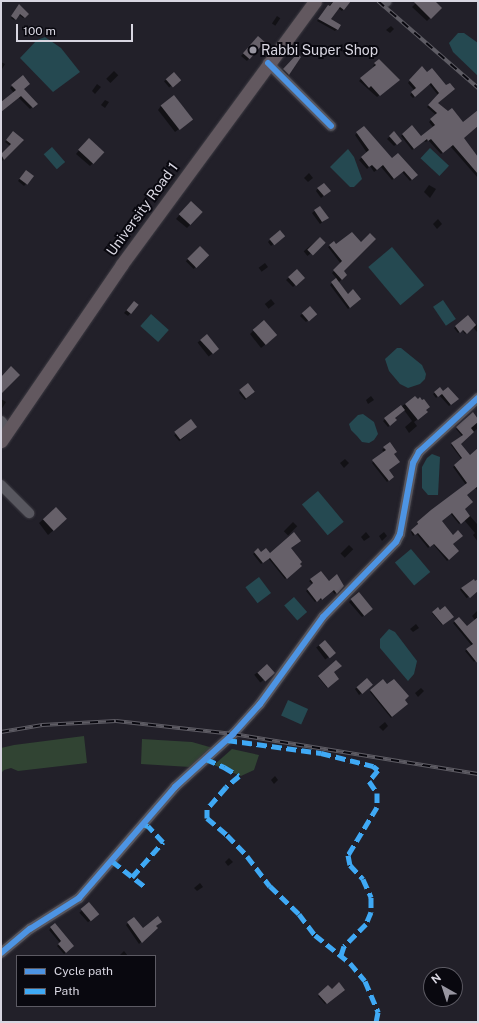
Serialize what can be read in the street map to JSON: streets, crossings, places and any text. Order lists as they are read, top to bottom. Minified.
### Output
{"streets":{"main road":["University Road 1"]},"places":["Rabbi Super Shop"],"legend":["Cycle path","Path"],"scale_bar":"100 m","north":"top left"}
